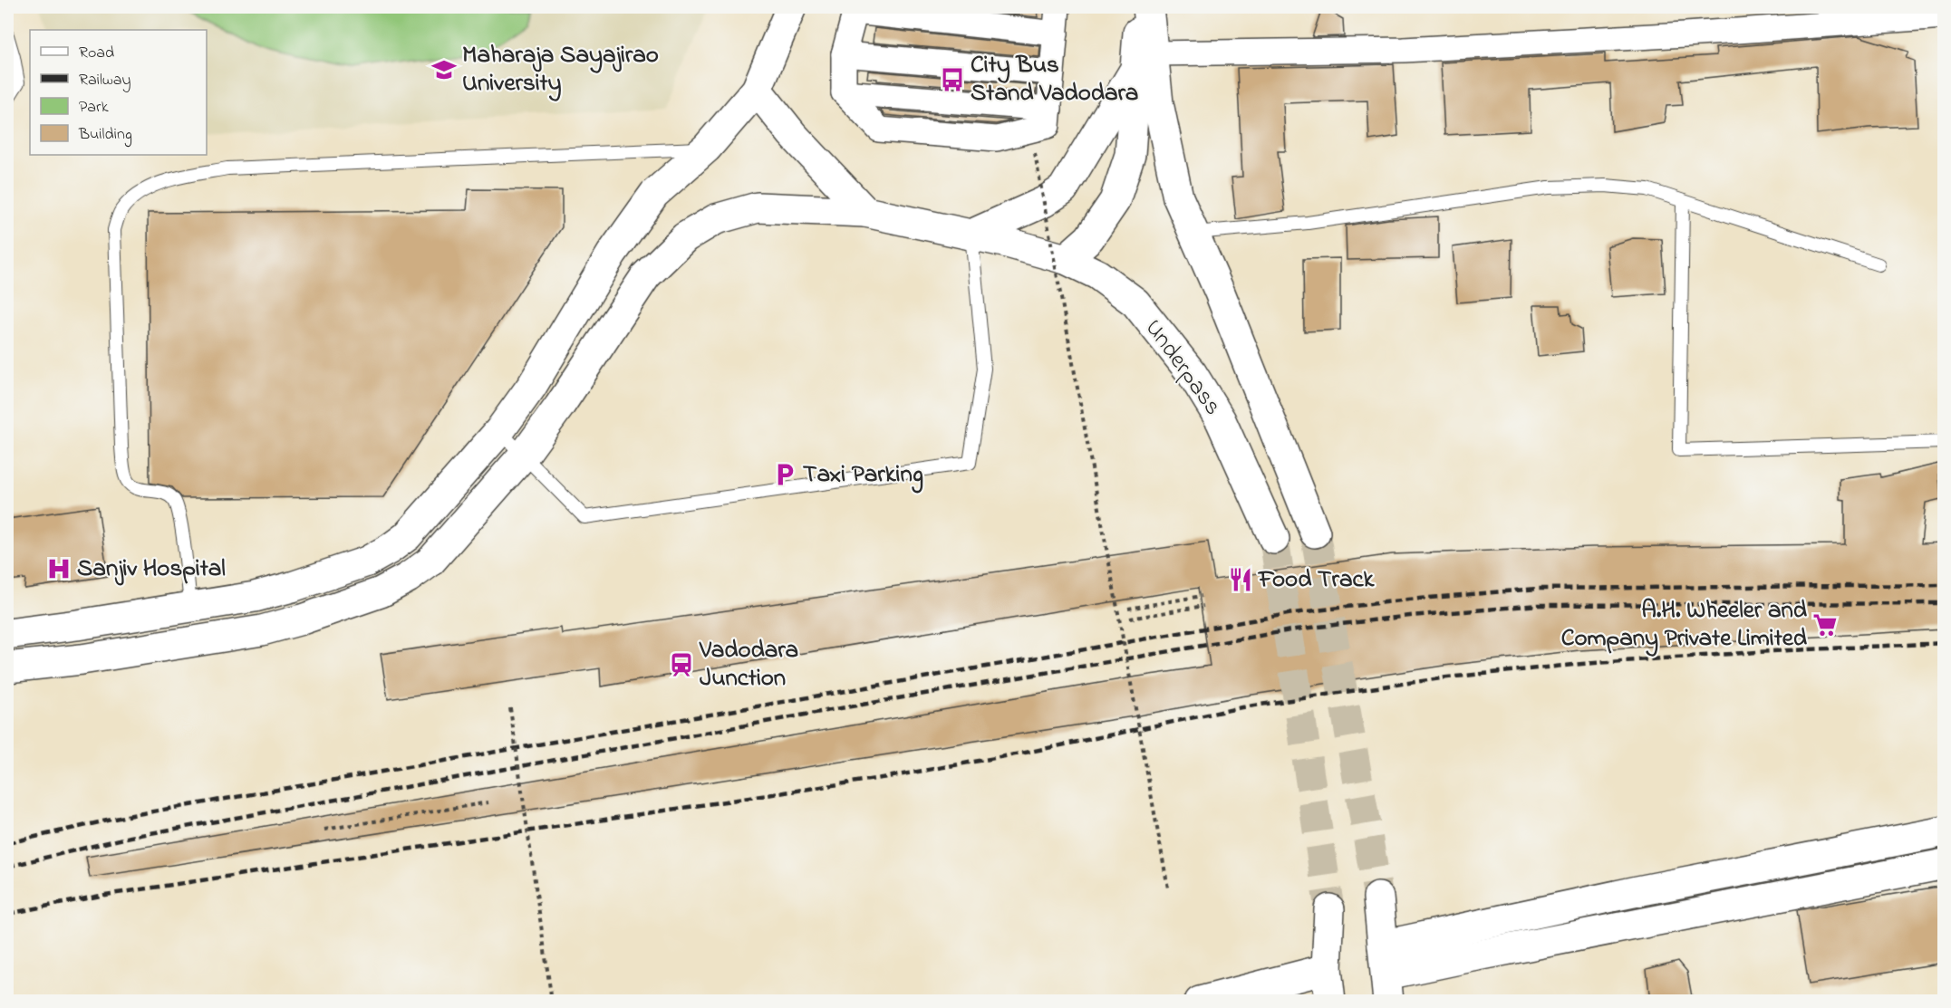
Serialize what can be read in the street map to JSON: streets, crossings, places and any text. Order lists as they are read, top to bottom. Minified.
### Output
{"streets":{"main road":["Underpass"]},"places":{"school or university":["Maharaja Sayajirao University"],"bus stop":["City Bus Stand Vadodara"],"parking":["Taxi Parking"],"hospital":["Sanjiv Hospital"],"restaurant":["Food Track"],"supermarket":["A.H. Wheeler and Company Private Limited"],"station":["Vadodara Junction"]},"legend":["Road","Railway","Park","Building"]}
